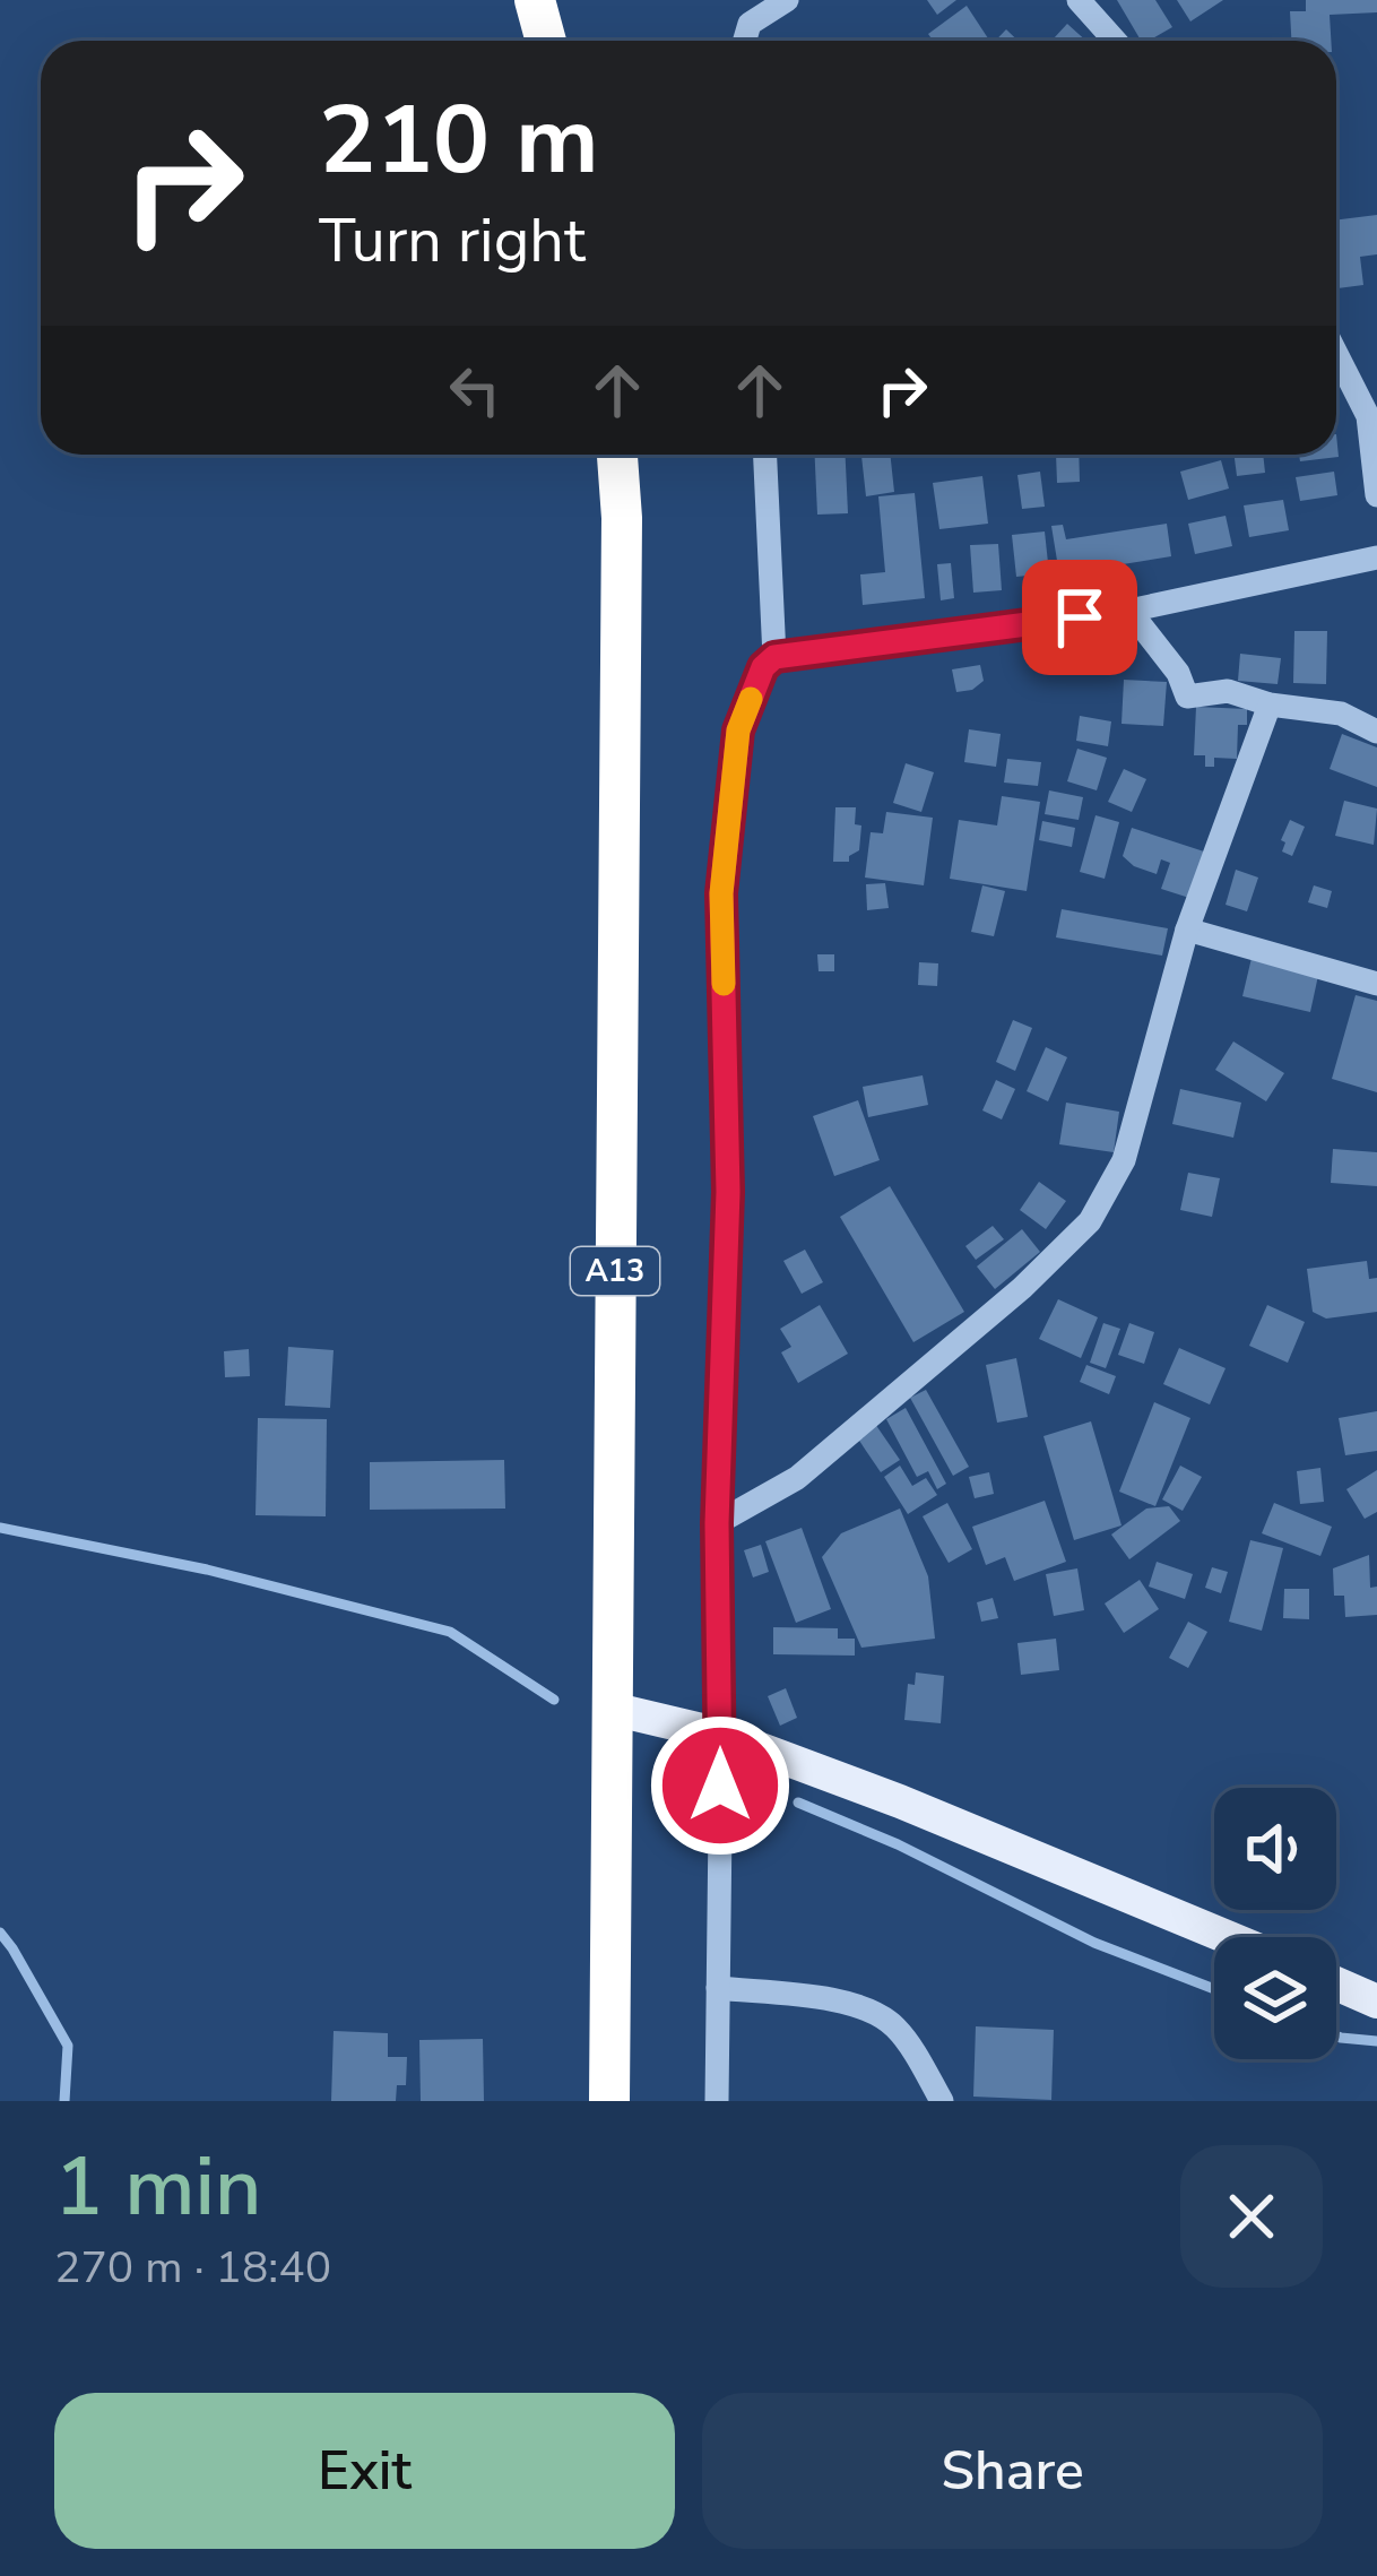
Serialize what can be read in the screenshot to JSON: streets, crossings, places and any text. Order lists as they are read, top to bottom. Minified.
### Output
{"streets":{"highway":["A13"]},"page":{"turn":["210 m","Turn right"],"heading":["1 min","270 m · 18:40"],"buttons":["Exit","Share"]}}
